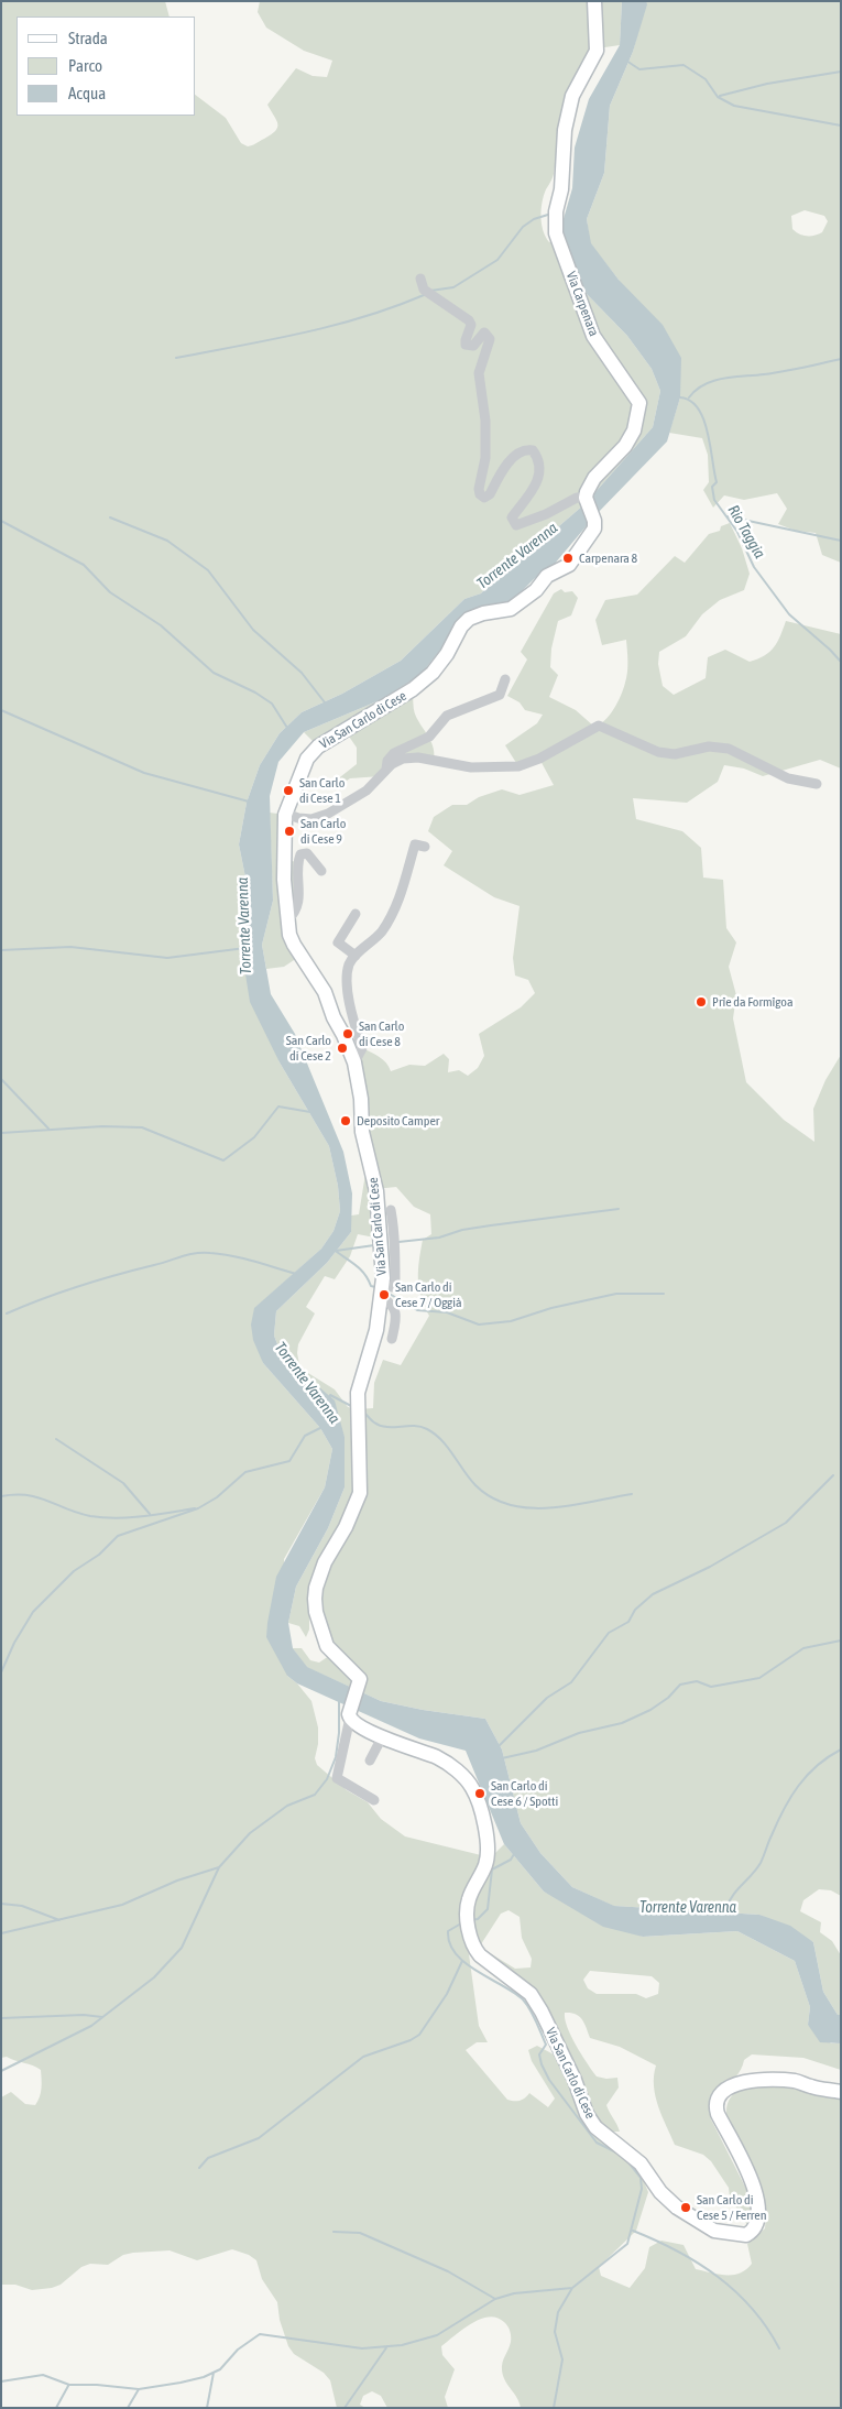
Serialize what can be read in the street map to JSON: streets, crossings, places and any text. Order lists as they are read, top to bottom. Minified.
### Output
{"streets":{"street":["Via Carpenara","Via San Carlo di Cese"]},"crossings":[["Via Carpenara","Via San Carlo di Cese"]],"water":["Rio Taggia","Torrente Varenna"],"places":["Carpenara 8","San Carlo di Cese 1","San Carlo di Cese 9","Prîe da Formîgoa","San Carlo di Cese 8","San Carlo di Cese 2","Deposito Camper","San Carlo di Cese 7 / Oggià","San Carlo di Cese 6 / Spotti","San Carlo di Cese 5 / Ferren"],"legend":["Strada","Parco","Acqua"]}
